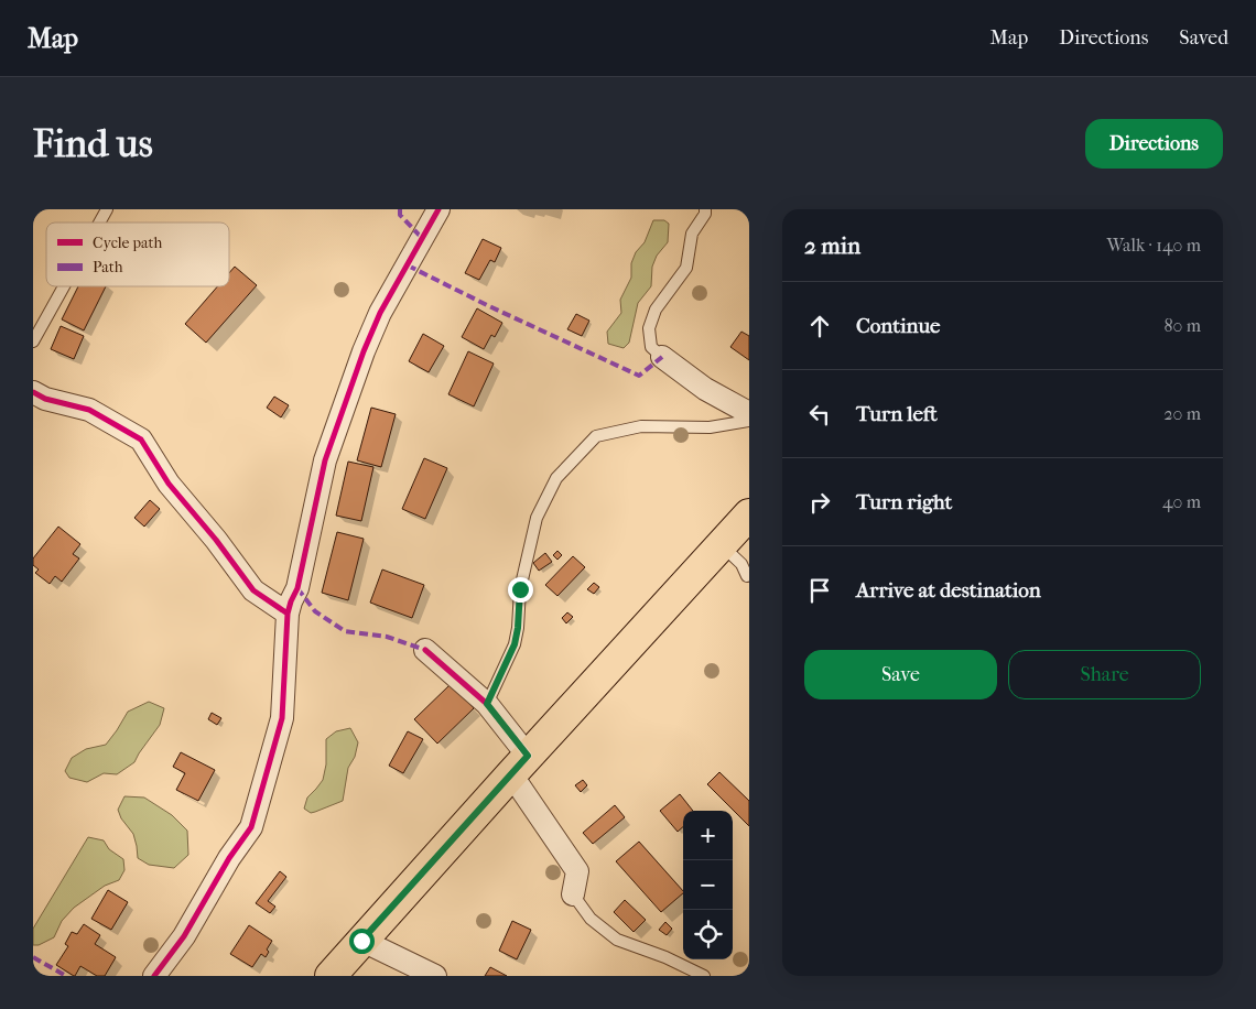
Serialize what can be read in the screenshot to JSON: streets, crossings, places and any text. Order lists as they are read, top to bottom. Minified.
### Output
{"legend":["Cycle path","Path"],"page":{"header":"Map","nav":["Map","Directions","Saved"],"buttons":["Directions",["Save","Share"]],"title":"Find us","heading":["2 min","Walk · 140 m"],"list":[["Continue","80 m"],["Turn left","20 m"],["Turn right","40 m"],"Arrive at destination"],"map_buttons":["+","−"]}}
